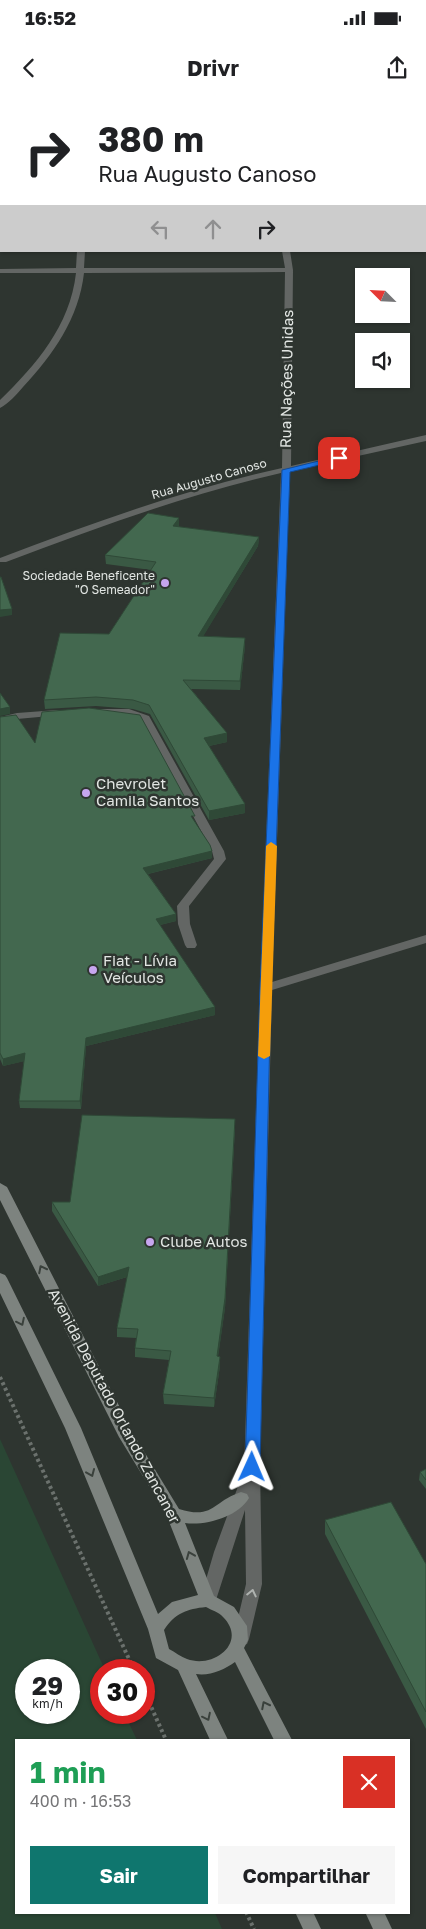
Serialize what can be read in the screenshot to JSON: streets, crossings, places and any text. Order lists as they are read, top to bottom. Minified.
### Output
{"streets":{"main road":["Avenida Deputado Orlando Zancaner"],"street":["Rua Nações Unidas","Rua Augusto Canoso"]},"crossings":[["Rua Nações Unidas","Rua Augusto Canoso"],["Rua Nações Unidas","Avenida Deputado Orlando Zancaner"]],"places":["Sociedade Beneficente \"O Semeador\"","Chevrolet Camila Santos","Fiat - Lívia Veículos","Clube Autos"],"north":"top left","page":{"status":"16:52","header":"Drivr","turn":["380 m","Rua Augusto Canoso"],"speed":"29 km/h","limit":"30","heading":["1 min","400 m · 16:53"],"buttons":["Sair","Compartilhar"]}}
